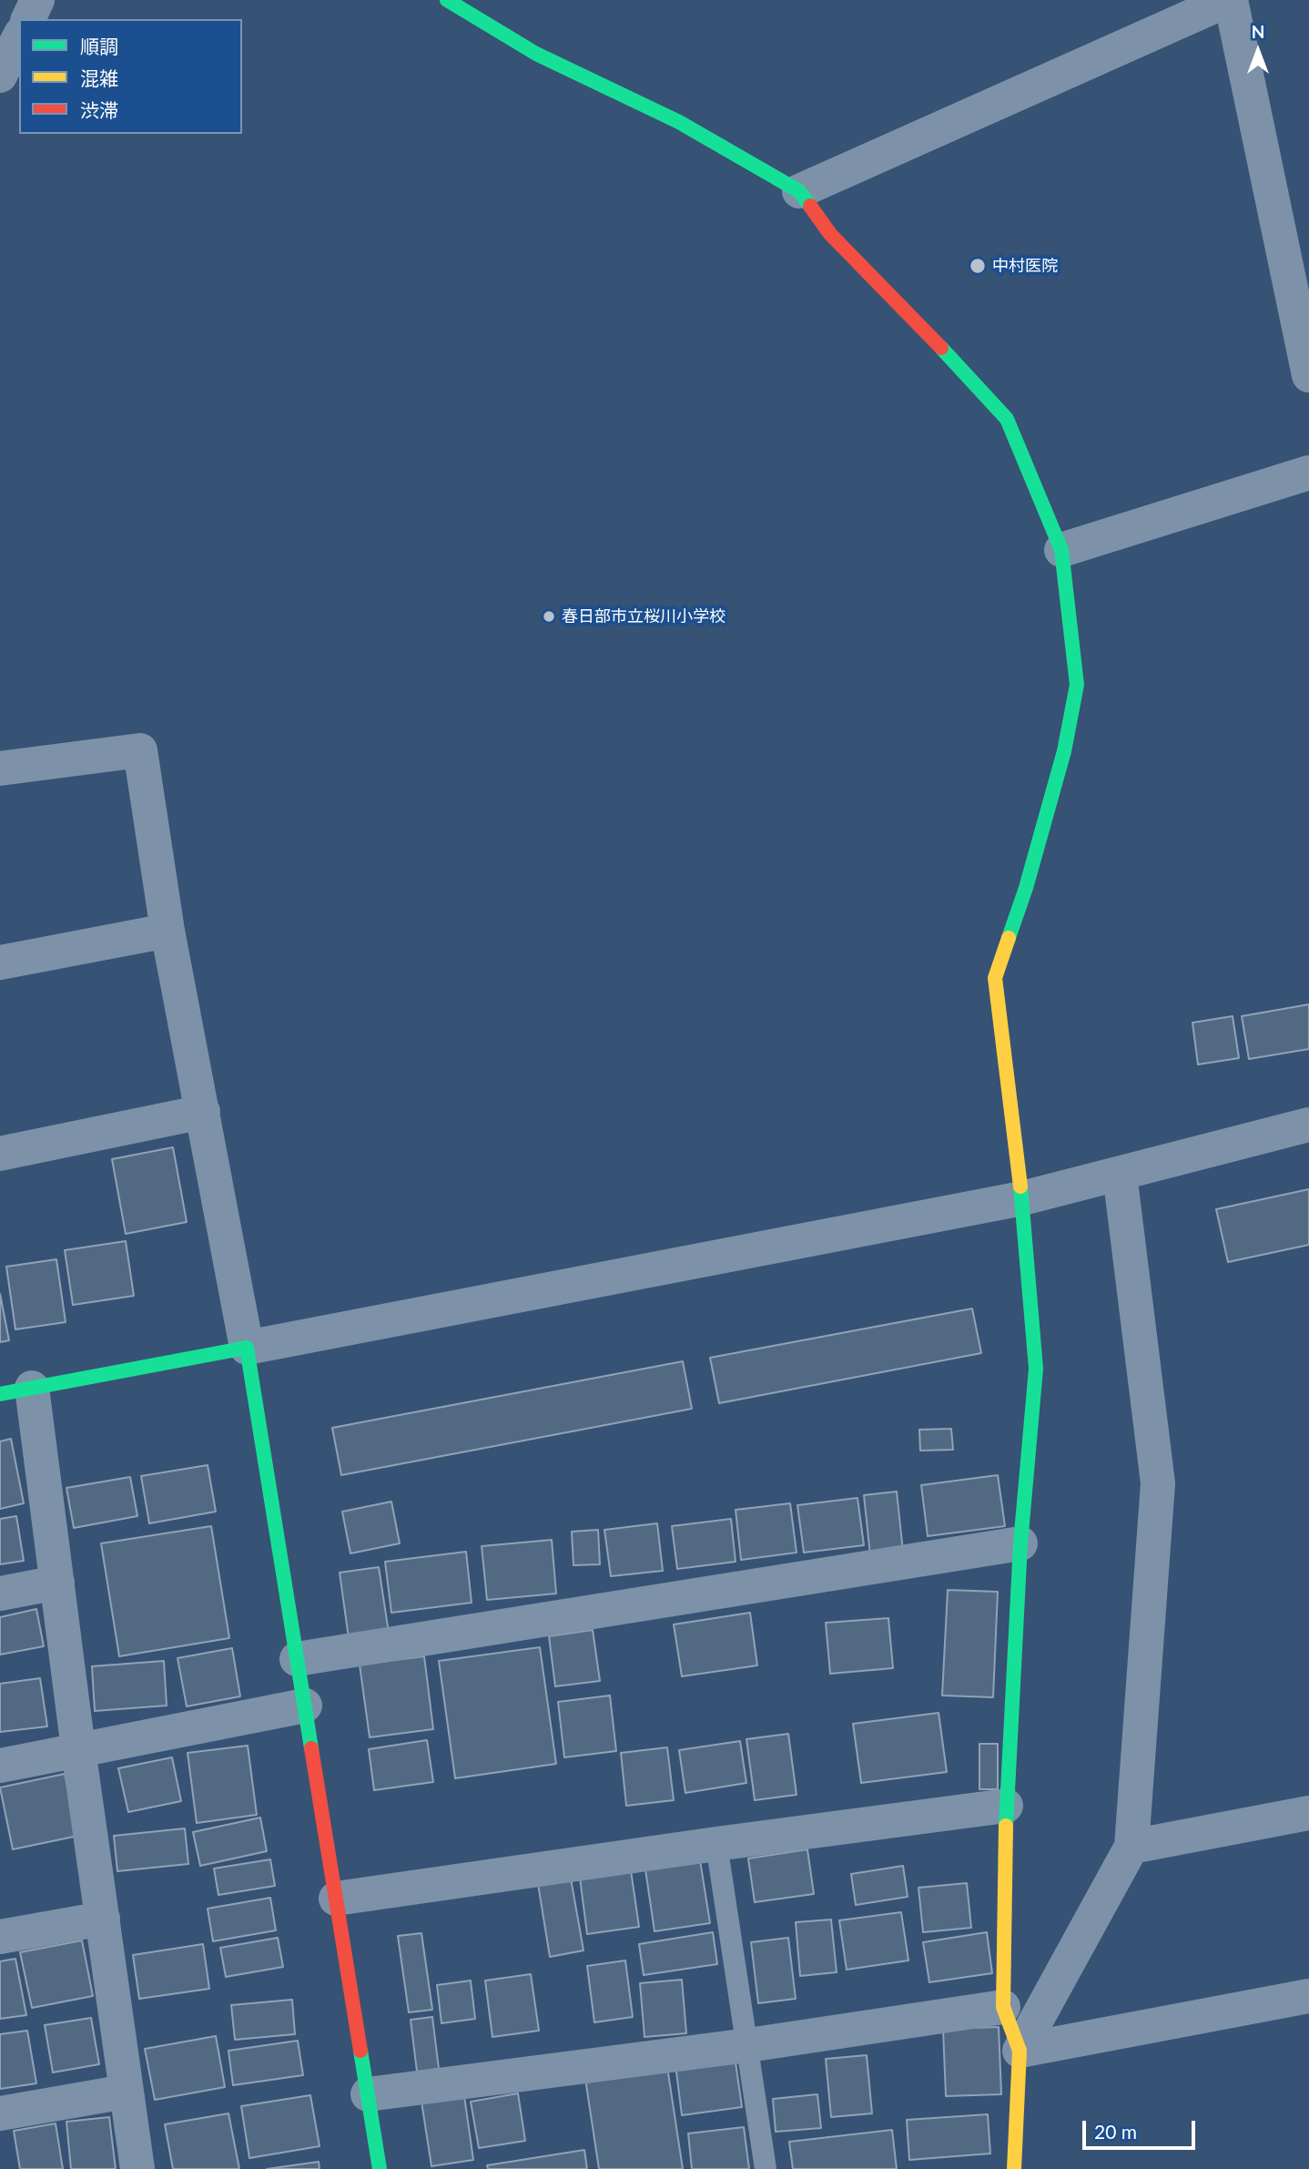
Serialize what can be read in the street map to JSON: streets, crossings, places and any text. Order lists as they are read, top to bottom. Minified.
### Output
{"places":["中村医院","春日部市立桜川小学校"],"legend":["順調","混雑","渋滞"],"scale_bar":"20 m","north":"top"}
